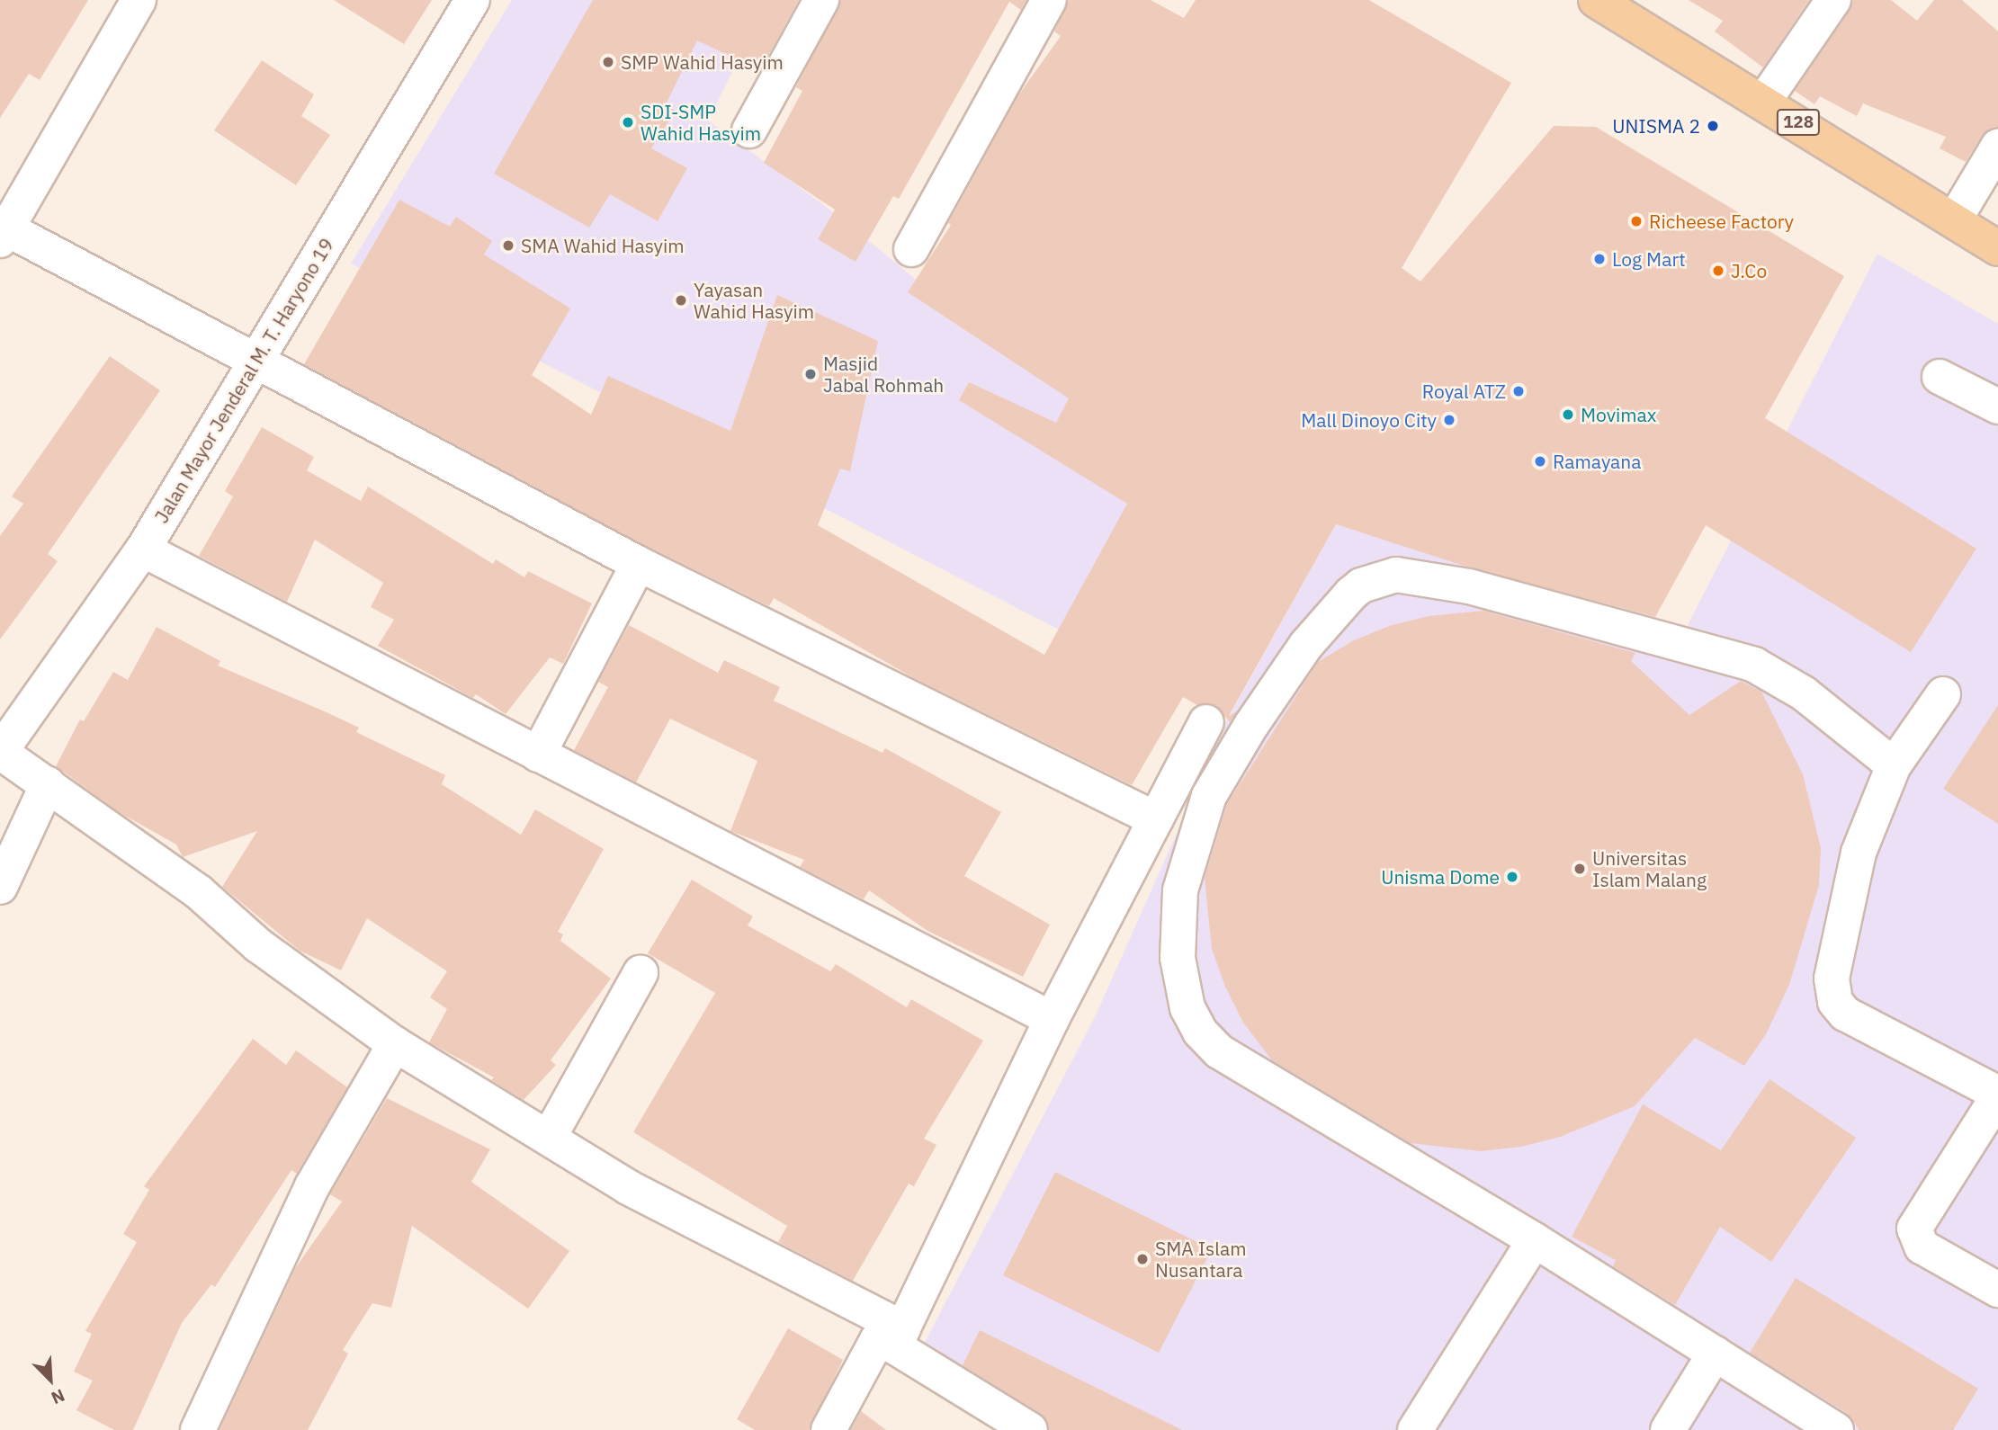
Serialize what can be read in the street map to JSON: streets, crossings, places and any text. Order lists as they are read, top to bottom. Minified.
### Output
{"streets":{"main road":["128"],"street":["Jalan Mayor Jenderal M. T. Haryono 19"]},"places":["SMP Wahid Hasyim","SDI-SMP Wahid Hasyim","UNISMA 2","Richeese Factory","SMA Wahid Hasyim","Log Mart","J.Co","Yayasan Wahid Hasyim","Masjid Jabal Rohmah","Royal ATZ","Movimax","Mall Dinoyo City","Ramayana","Universitas Islam Malang","Unisma Dome","SMA Islam Nusantara"],"north":"bottom right"}
